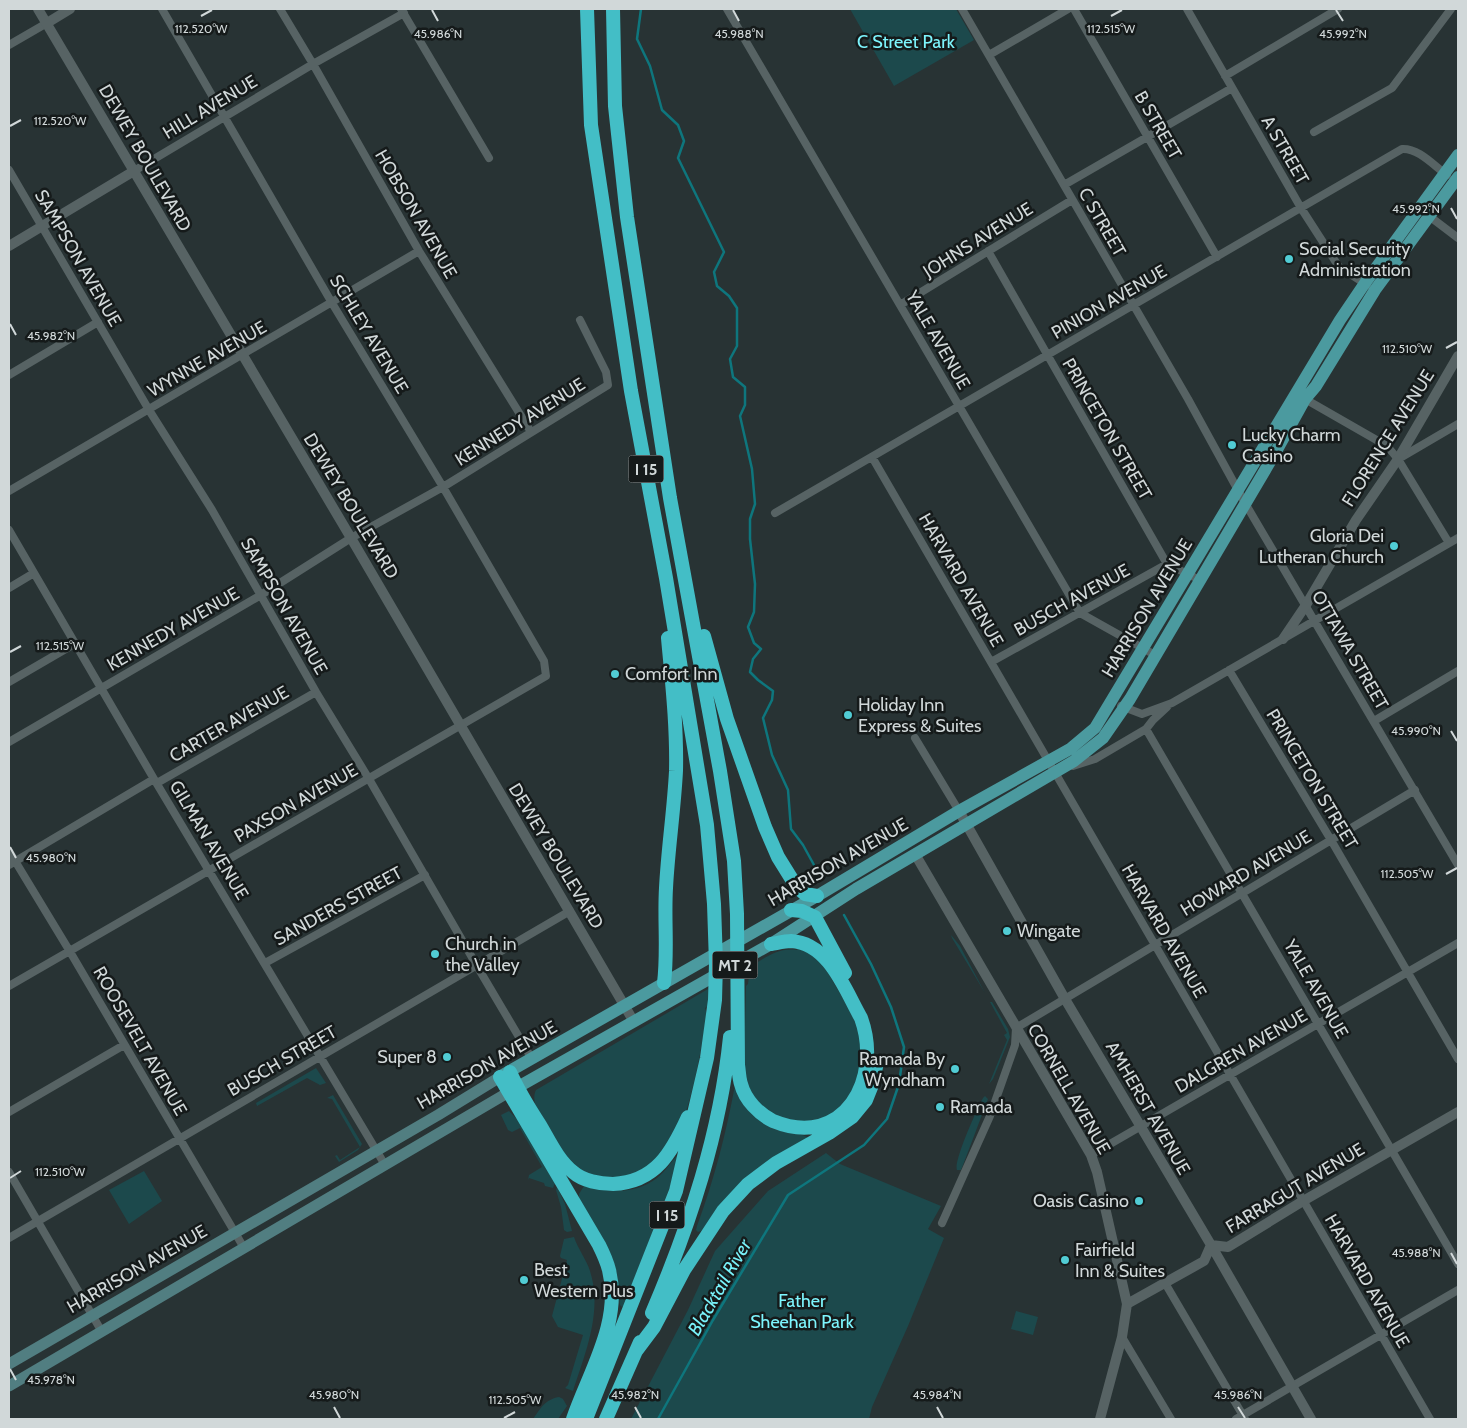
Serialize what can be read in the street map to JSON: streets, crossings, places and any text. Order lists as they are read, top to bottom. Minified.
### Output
{"streets":{"highway":["I 15"],"main road":["HARRISON AVENUE","MT 2"],"street":["HILL AVENUE","B STREET","A STREET","DEWEY BOULEVARD","HOBSON AVENUE","C STREET","JOHNS AVENUE","SAMPSON AVENUE","PINION AVENUE","SCHLEY AVENUE","YALE AVENUE","WYNNE AVENUE","KENNEDY AVENUE","PRINCETON STREET","FLORENCE AVENUE","HARVARD AVENUE","BUSCH AVENUE","OTTAWA STREET","CARTER AVENUE","PAXSON AVENUE","GILMAN AVENUE","HOWARD AVENUE","SANDERS STREET","ROOSEVELT AVENUE","DALGREN AVENUE","BUSCH STREET","CORNELL AVENUE","AMHERST AVENUE","FARRAGUT AVENUE"]},"crossings":[["HILL AVENUE","DEWEY BOULEVARD"],["HILL AVENUE","HOBSON AVENUE"],["HILL AVENUE","SAMPSON AVENUE"],["HILL AVENUE","SCHLEY AVENUE"],["B STREET","PINION AVENUE"],["A STREET","PINION AVENUE"],["A STREET","HARRISON AVENUE"],["DEWEY BOULEVARD","WYNNE AVENUE"],["DEWEY BOULEVARD","KENNEDY AVENUE"],["DEWEY BOULEVARD","HARRISON AVENUE"],["DEWEY BOULEVARD","PAXSON AVENUE"],["DEWEY BOULEVARD","BUSCH STREET"],["HOBSON AVENUE","WYNNE AVENUE"],["HOBSON AVENUE","KENNEDY AVENUE"],["C STREET","JOHNS AVENUE"],["C STREET","PINION AVENUE"],["C STREET","HARRISON AVENUE"],["C STREET","OTTAWA STREET"],["JOHNS AVENUE","YALE AVENUE"],["JOHNS AVENUE","PRINCETON STREET"],["SAMPSON AVENUE","WYNNE AVENUE"],["SAMPSON AVENUE","KENNEDY AVENUE"],["SAMPSON AVENUE","HARRISON AVENUE"],["SAMPSON AVENUE","CARTER AVENUE"],["SAMPSON AVENUE","PAXSON AVENUE"],["SAMPSON AVENUE","SANDERS STREET"],["SAMPSON AVENUE","BUSCH STREET"],["PINION AVENUE","YALE AVENUE"],["PINION AVENUE","PRINCETON STREET"],["PINION AVENUE","HARVARD AVENUE"],["PINION AVENUE","HARRISON AVENUE"],["SCHLEY AVENUE","WYNNE AVENUE"],["SCHLEY AVENUE","KENNEDY AVENUE"],["SCHLEY AVENUE","PAXSON AVENUE"],["YALE AVENUE","BUSCH AVENUE"],["YALE AVENUE","HOWARD AVENUE"],["YALE AVENUE","DALGREN AVENUE"],["YALE AVENUE","FARRAGUT AVENUE"],["KENNEDY AVENUE","GILMAN AVENUE"],["PRINCETON STREET","BUSCH AVENUE"],["PRINCETON STREET","HOWARD AVENUE"],["PRINCETON STREET","DALGREN AVENUE"],["FLORENCE AVENUE","OTTAWA STREET"],["HARVARD AVENUE","BUSCH AVENUE"],["HARVARD AVENUE","HARRISON AVENUE"],["HARVARD AVENUE","HOWARD AVENUE"],["HARVARD AVENUE","DALGREN AVENUE"],["HARVARD AVENUE","FARRAGUT AVENUE"],["HARRISON AVENUE","OTTAWA STREET"],["HARRISON AVENUE","GILMAN AVENUE"],["HARRISON AVENUE","ROOSEVELT AVENUE"],["HARRISON AVENUE","CORNELL AVENUE"],["HARRISON AVENUE","AMHERST AVENUE"],["OTTAWA STREET","HOWARD AVENUE"],["CARTER AVENUE","GILMAN AVENUE"],["CARTER AVENUE","ROOSEVELT AVENUE"],["PAXSON AVENUE","GILMAN AVENUE"],["PAXSON AVENUE","ROOSEVELT AVENUE"],["GILMAN AVENUE","SANDERS STREET"],["GILMAN AVENUE","BUSCH STREET"],["HOWARD AVENUE","CORNELL AVENUE"],["HOWARD AVENUE","AMHERST AVENUE"],["ROOSEVELT AVENUE","BUSCH STREET"],["DALGREN AVENUE","CORNELL AVENUE"],["DALGREN AVENUE","AMHERST AVENUE"],["CORNELL AVENUE","FARRAGUT AVENUE"],["AMHERST AVENUE","FARRAGUT AVENUE"]],"water":["Blacktail River"],"parks":["C Street Park","Father Sheehan Park"],"places":["Social Security Administration","Lucky Charm Casino","Gloria Dei Lutheran Church","Comfort Inn","Holiday Inn Express & Suites","Wingate","Church in the Valley","Super 8","Ramada By Wyndham","Ramada","Oasis Casino","Fairfield Inn & Suites","Best Western Plus"],"coordinates":["112.520°W","112.515°W","45.986°N","45.988°N","45.992°N","45.982°N","112.510°W","45.990°N","45.980°N","112.505°W","45.978°N","45.984°N"]}
